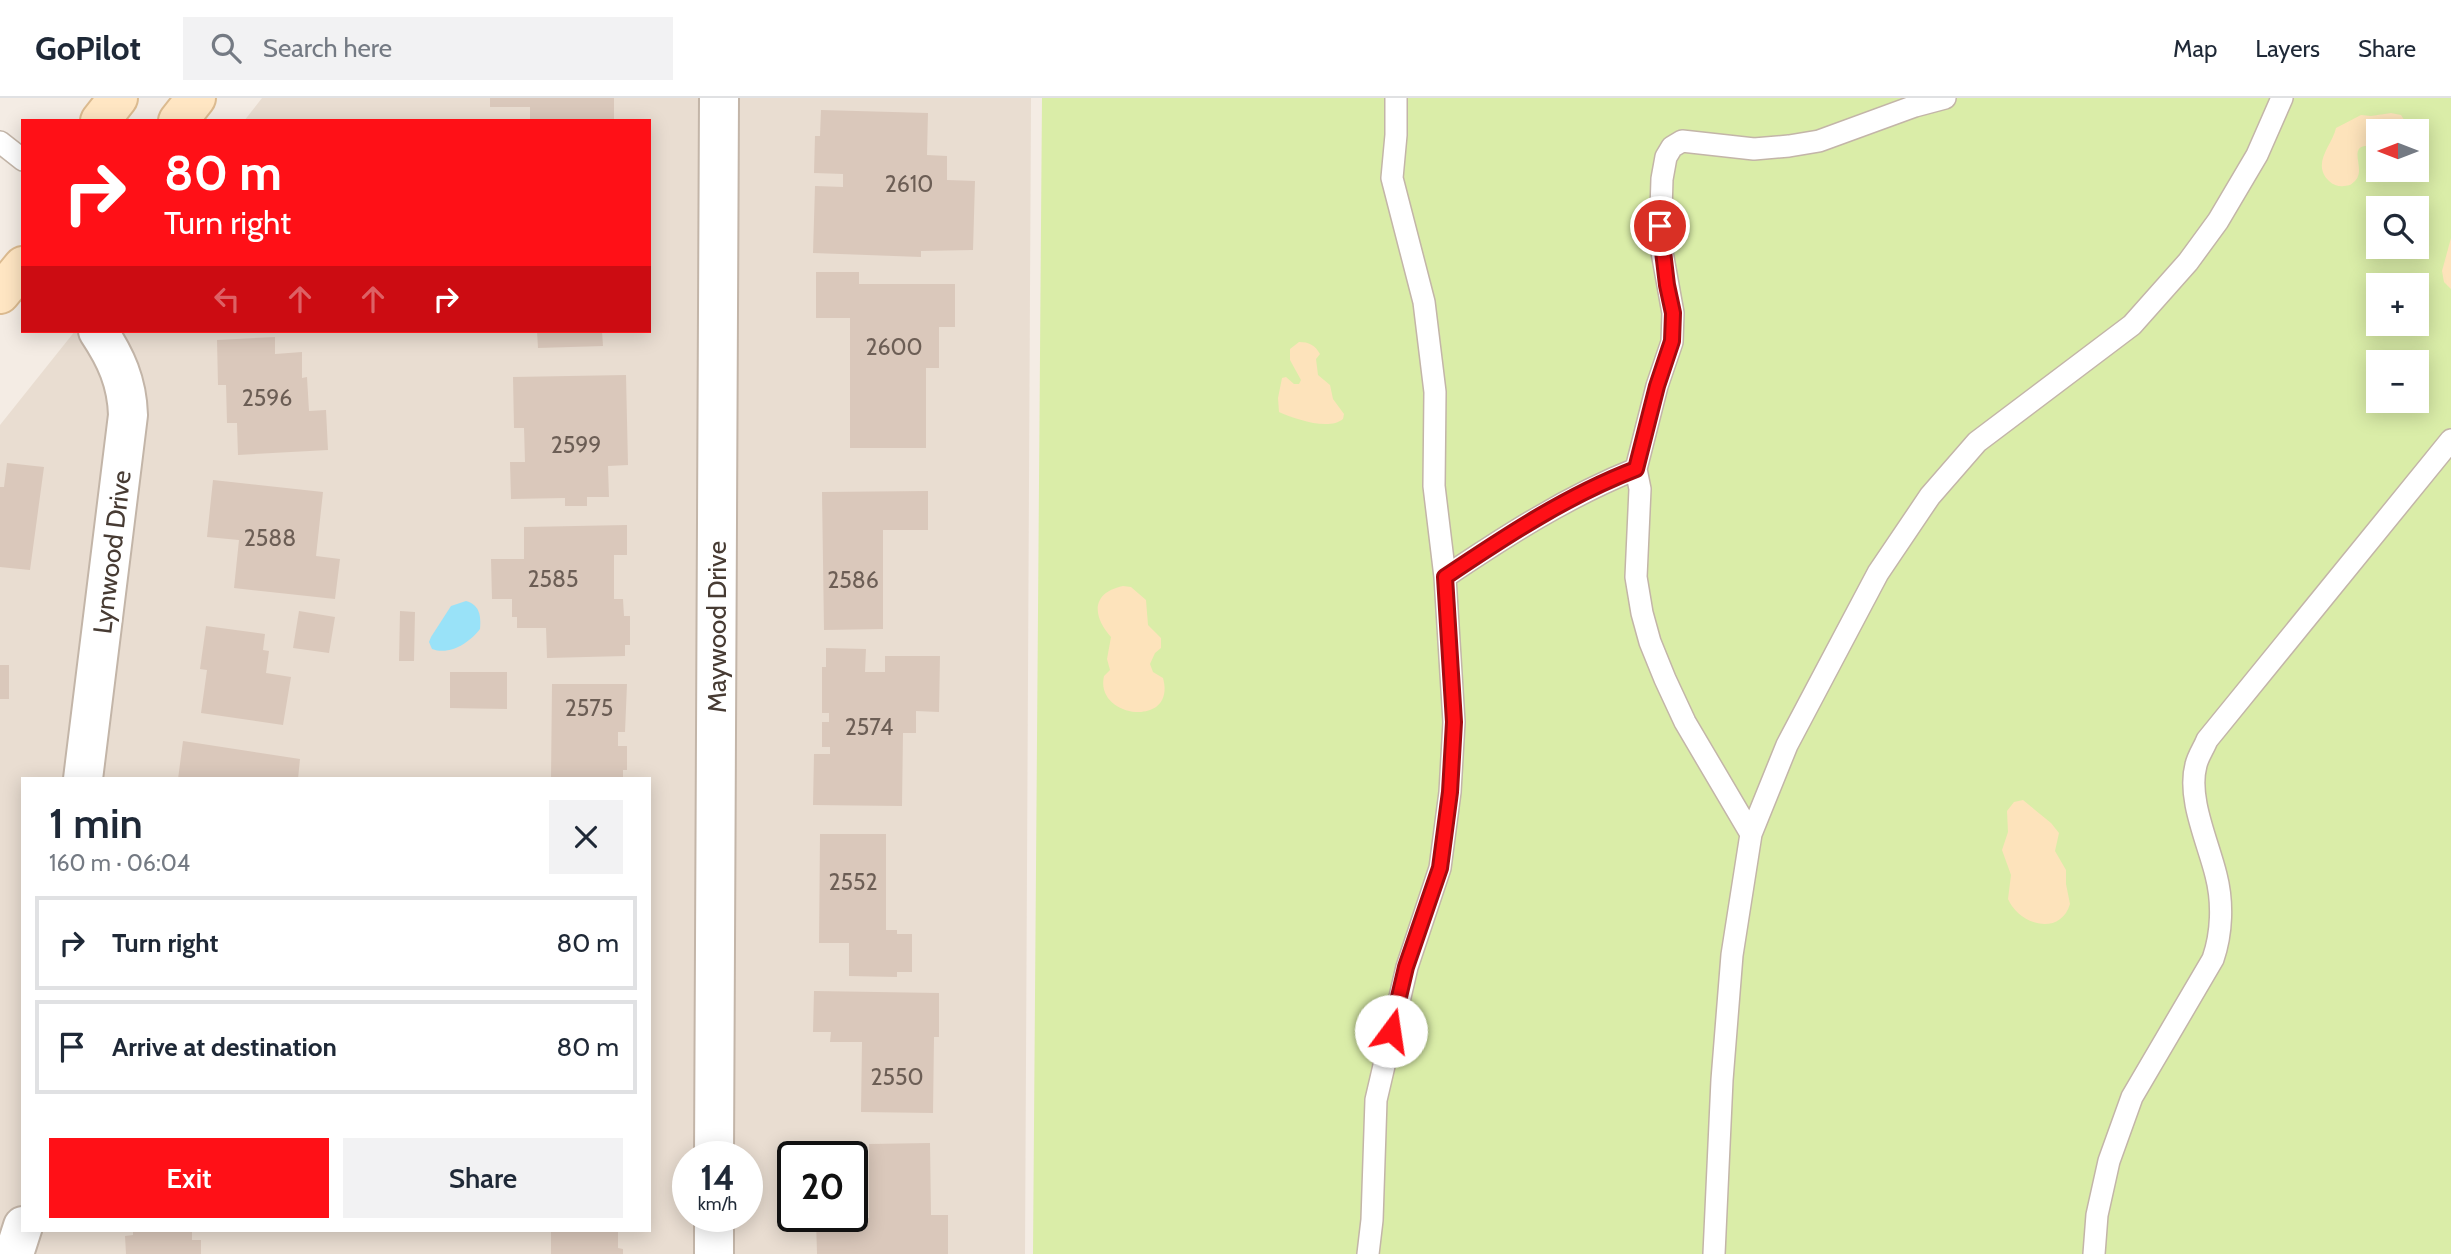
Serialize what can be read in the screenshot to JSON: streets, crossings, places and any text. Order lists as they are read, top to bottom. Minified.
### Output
{"streets":{"street":["Lynwood Drive","Maywood Drive"]},"house_numbers":["2610","2600","2596","2599","2588","2585","2586","2575","2574","2552","2550"],"north":"left","page":{"header":"GoPilot","search":"Search here","nav":["Map","Layers","Share"],"map_buttons":["+","−"],"turn":["80 m","Turn right"],"heading":["1 min","160 m · 06:04"],"list":[{"name":"Turn right","value":"80 m"},{"name":"Arrive at destination","value":"80 m"}],"buttons":["Exit","Share"],"speed":"14 km/h","limit":"20"}}
